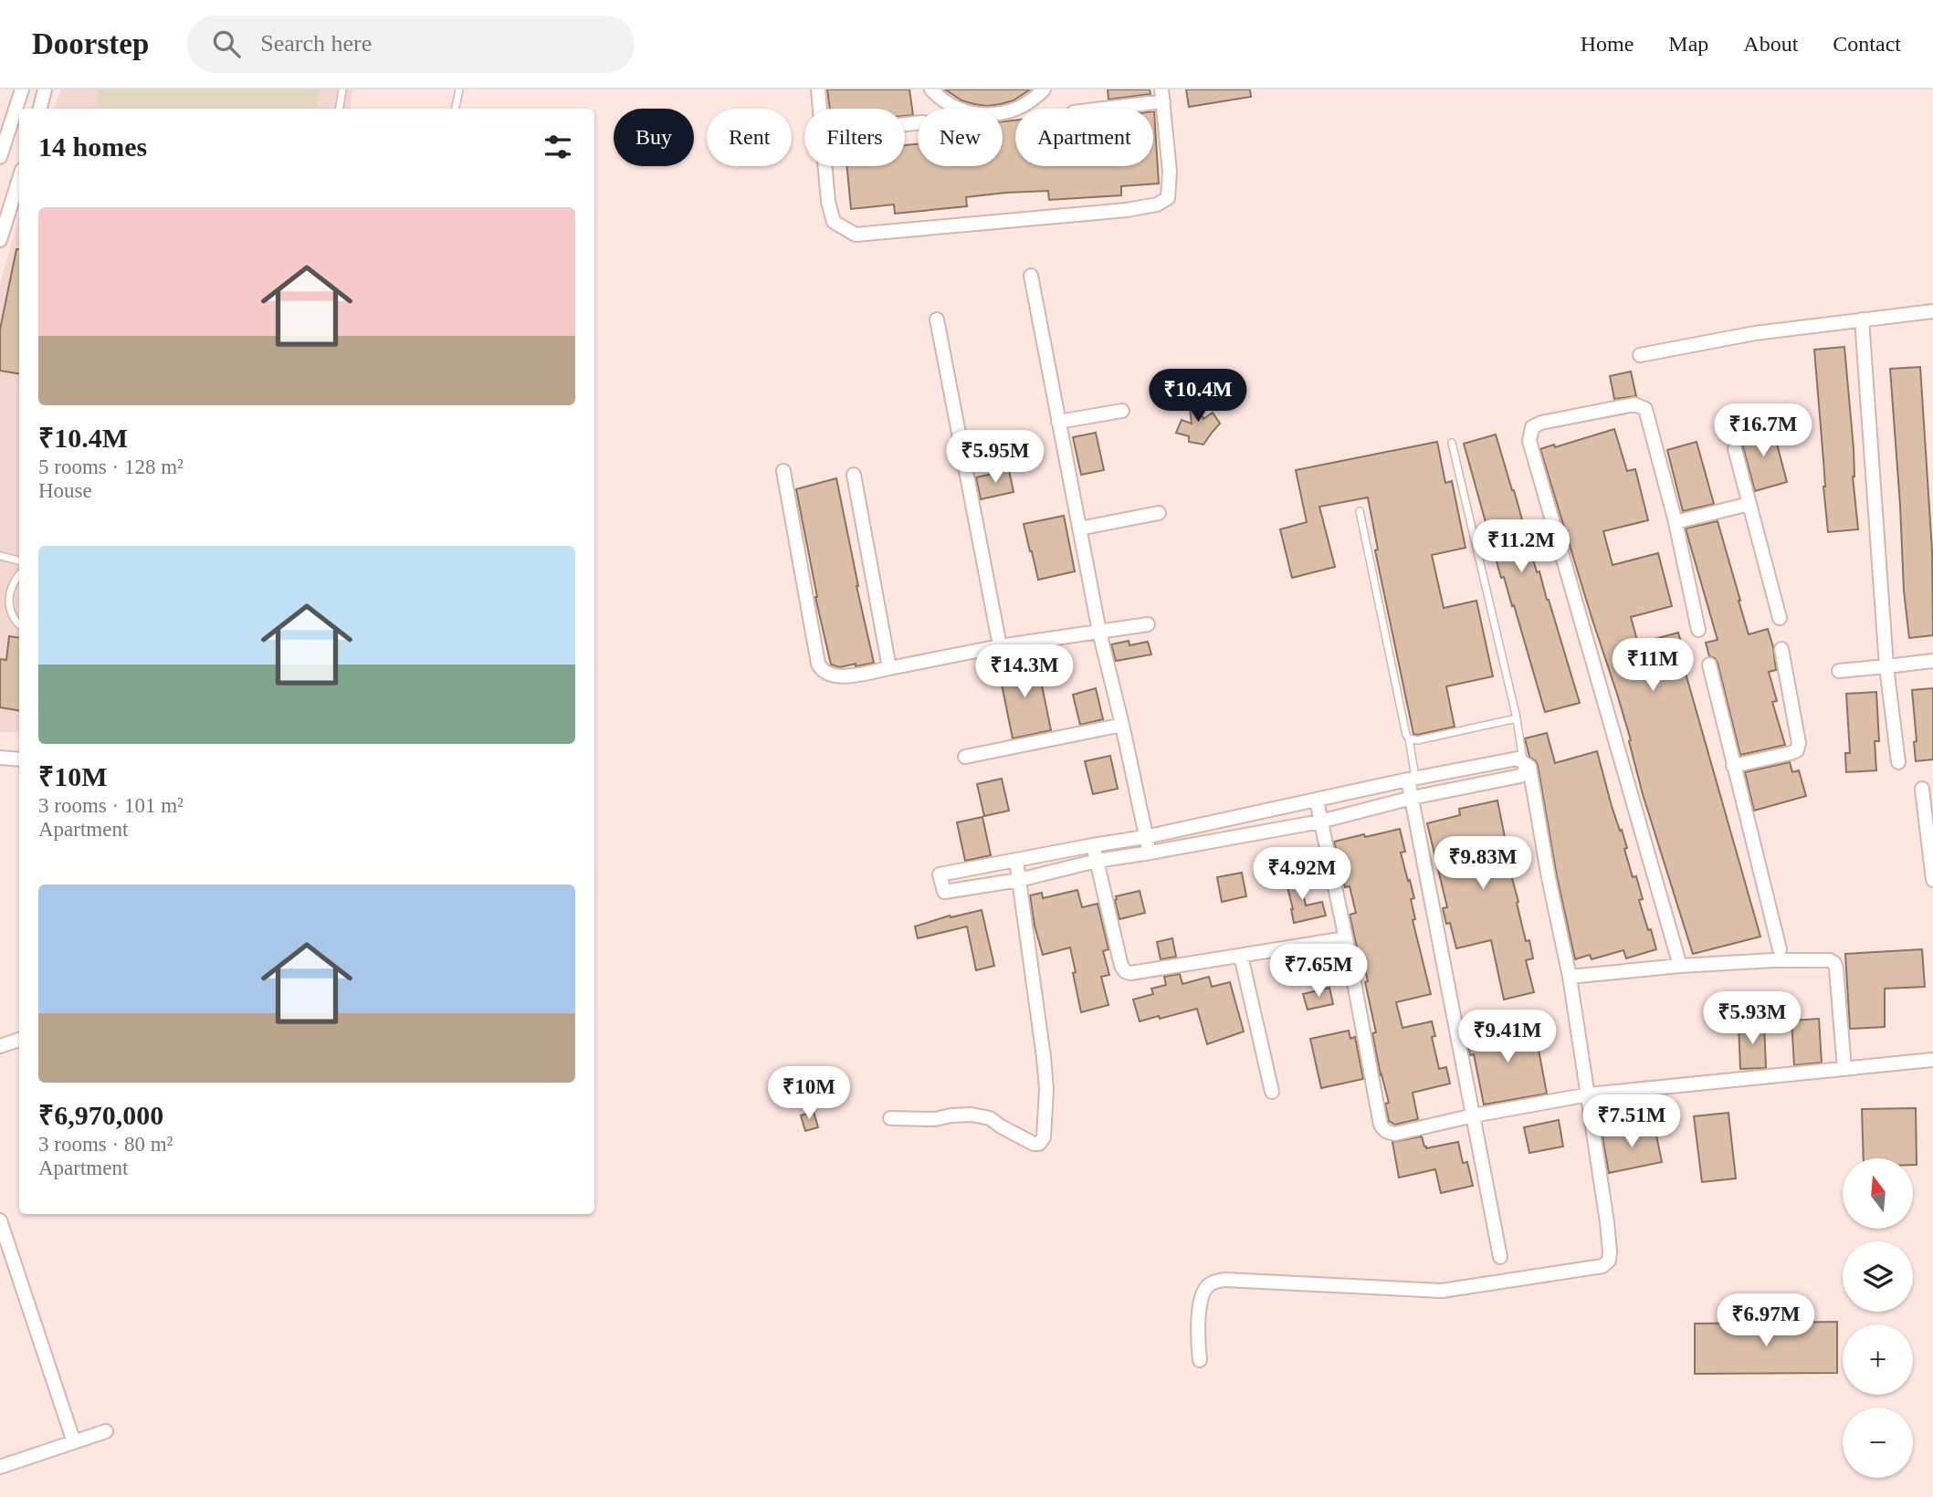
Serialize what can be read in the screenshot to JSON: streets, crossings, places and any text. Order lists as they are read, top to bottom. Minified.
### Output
{"north":"top","page":{"header":"Doorstep","search":"Search here","nav":["Home","Map","About","Contact"],"chip":["Buy","Rent","Filters","New","Apartment"],"heading":"14 homes","list":[{"name":"₹10.4M","note":"5 rooms · 128 m² · House"},{"name":"₹10M","note":"3 rooms · 101 m² · Apartment"},{"name":"₹6,970,000","note":"3 rooms · 80 m² · Apartment"}],"price":["₹10.4M","₹16.7M","₹5.95M","₹11.2M","₹11M","₹14.3M","₹9.83M","₹4.92M","₹7.65M","₹5.93M","₹9.41M","₹10M","₹7.51M","₹6.97M"],"map_buttons":["+","−"]}}
